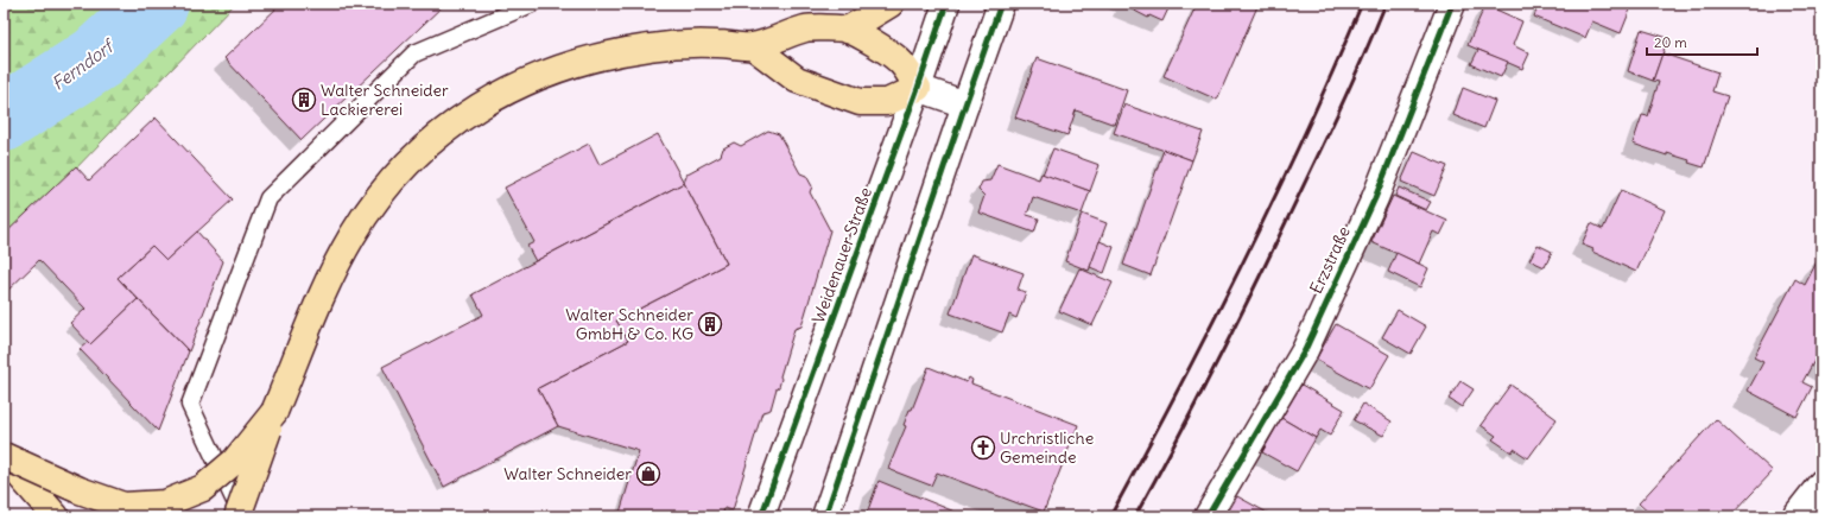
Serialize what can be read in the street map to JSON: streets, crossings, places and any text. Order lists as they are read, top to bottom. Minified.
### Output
{"streets":{"main road":["Weidenauer Straße","Erzstraße"]},"water":["Ferndorf"],"places":{"building":["Walter Schneider Lackiererei","Walter Schneider GmbH & Co. KG"],"church":["Urchristliche Gemeinde"],"shop":["Walter Schneider"]},"scale_bar":"20 m"}
